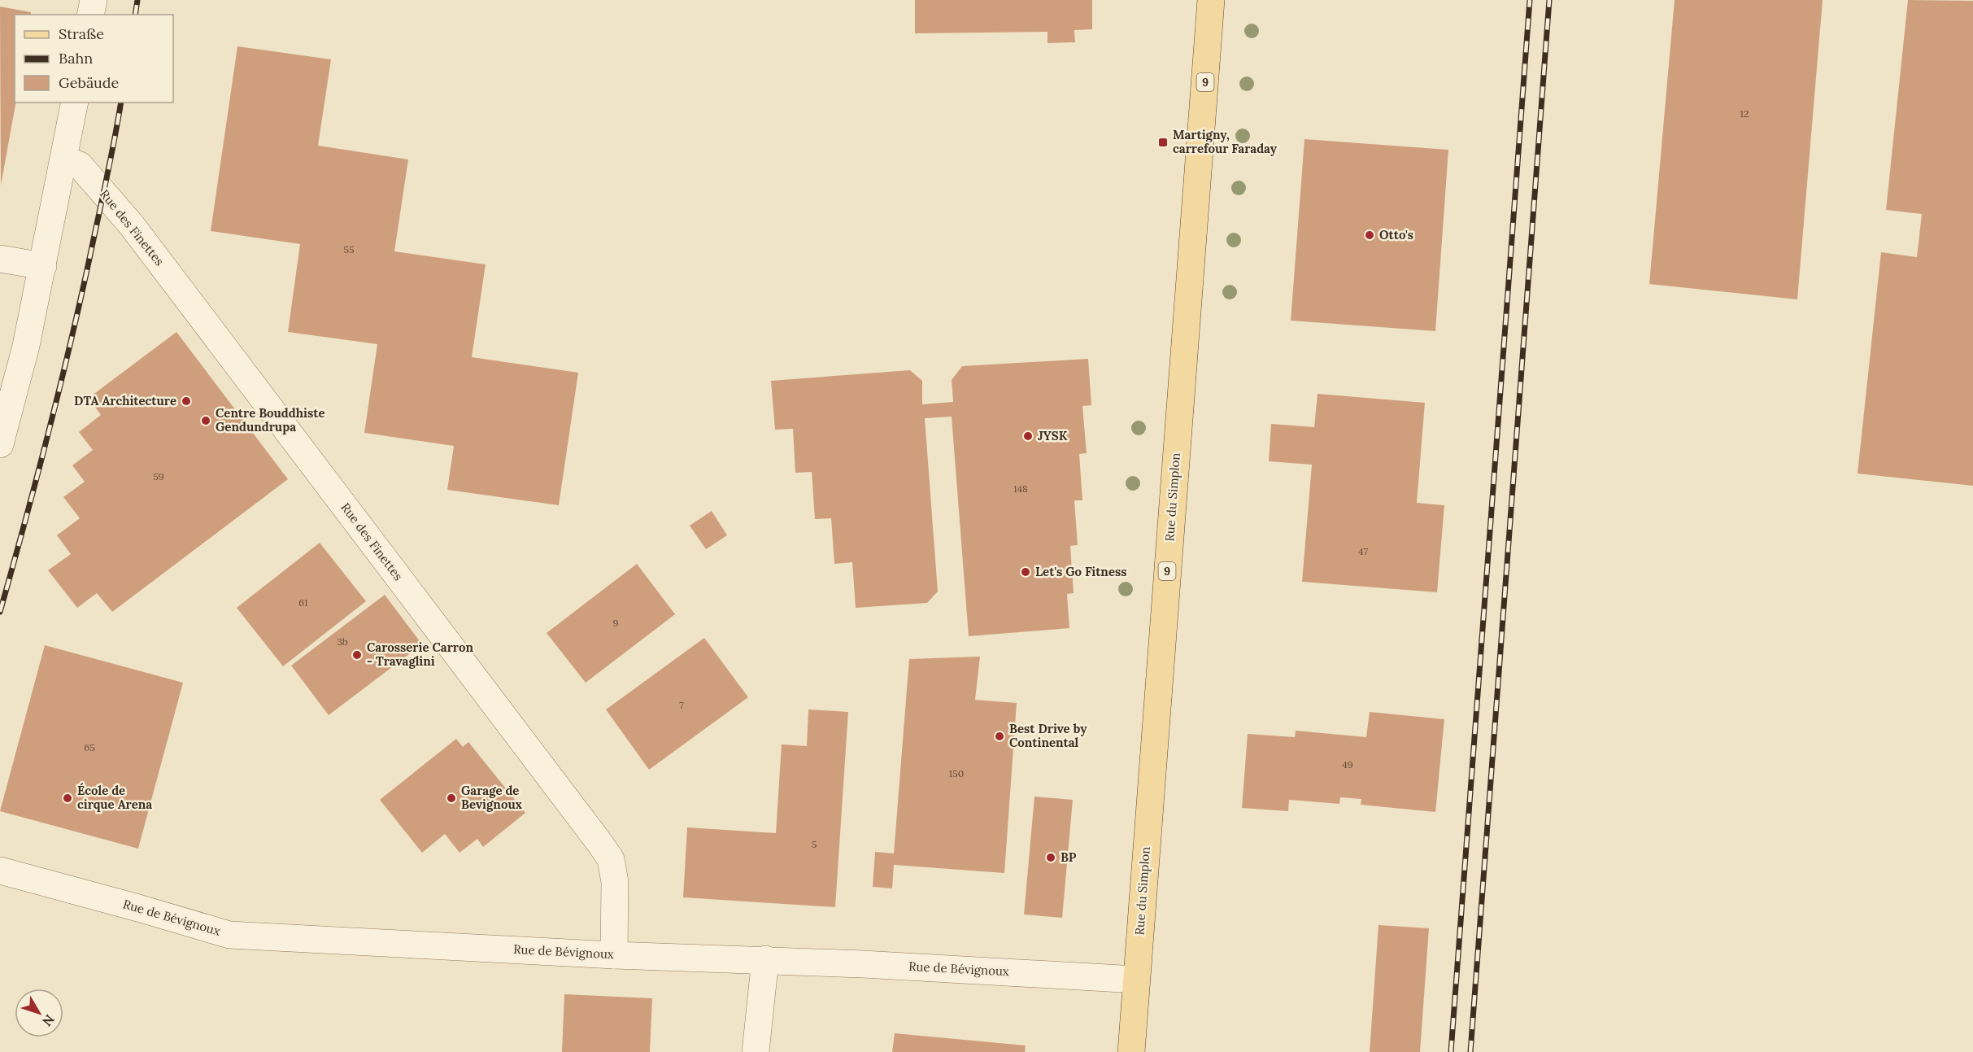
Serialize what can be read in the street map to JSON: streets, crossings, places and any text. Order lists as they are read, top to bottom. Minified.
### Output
{"streets":{"main road":["9","Rue du Simplon"],"street":["Rue des Finettes","Rue de Bévignoux"]},"crossings":[["Rue des Finettes","Rue de Bévignoux"],["Rue du Simplon","Rue de Bévignoux"]],"places":{"transit":["Martigny, carrefour Faraday"],"other":["Otto's","DTA Architecture","Centre Bouddhiste Gendundrupa","JYSK","Let's Go Fitness","Carosserie Carron - Travaglini","Best Drive by Continental","École de cirque Arena","Garage de Bevignoux","BP"]},"house_numbers":["12","55","59","148","47","61","9","3b","7","65","49","150","5"],"legend":["Straße","Bahn","Gebäude"],"north":"bottom right"}
